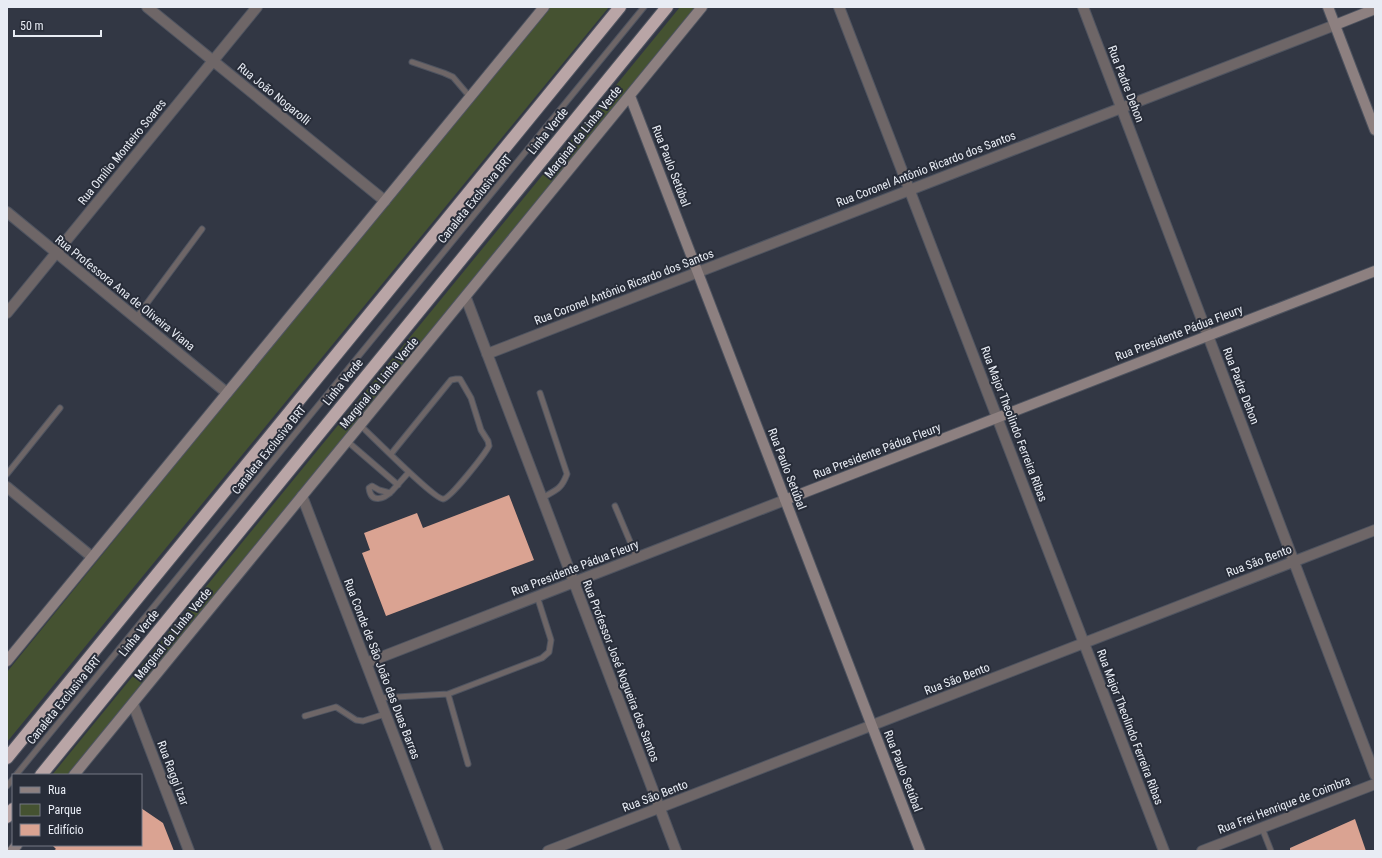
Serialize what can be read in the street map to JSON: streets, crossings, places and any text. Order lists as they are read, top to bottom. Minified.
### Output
{"streets":{"highway":["Linha Verde"],"main road":["Marginal da Linha Verde","Rua Paulo Setúbal","Rua Coronel Antônio Ricardo dos Santos","Rua Presidente Pádua Fleury"],"street":["Rua Padre Dehon","Rua João Nogarolli","Rua Omílio Monteiro Soares","Rua Professora Ana de Oliveira Viana","Rua Major Theolindo Ferreira Ribas","Rua São Bento","Rua Conde de São João das Duas Barras","Rua Professor José Nogueira dos Santos","Rua Raggi Izar","Rua Frei Henrique de Coimbra"],"lane":["Canaleta Exclusiva BRT"]},"crossings":[["Rua Padre Dehon","Rua Coronel Antônio Ricardo dos Santos"],["Rua Padre Dehon","Rua Presidente Pádua Fleury"],["Rua Padre Dehon","Rua São Bento"],["Rua João Nogarolli","Rua Omílio Monteiro Soares"],["Marginal da Linha Verde","Rua Paulo Setúbal"],["Marginal da Linha Verde","Rua Conde de São João das Duas Barras"],["Marginal da Linha Verde","Rua Professor José Nogueira dos Santos"],["Marginal da Linha Verde","Rua Raggi Izar"],["Rua Omílio Monteiro Soares","Rua Professora Ana de Oliveira Viana"],["Rua Paulo Setúbal","Rua Coronel Antônio Ricardo dos Santos"],["Rua Paulo Setúbal","Rua Presidente Pádua Fleury"],["Rua Paulo Setúbal","Rua São Bento"],["Rua Coronel Antônio Ricardo dos Santos","Rua Major Theolindo Ferreira Ribas"],["Rua Coronel Antônio Ricardo dos Santos","Rua Professor José Nogueira dos Santos"],["Rua Presidente Pádua Fleury","Rua Major Theolindo Ferreira Ribas"],["Rua Presidente Pádua Fleury","Rua Conde de São João das Duas Barras"],["Rua Presidente Pádua Fleury","Rua Professor José Nogueira dos Santos"],["Rua Major Theolindo Ferreira Ribas","Rua São Bento"],["Rua São Bento","Rua Professor José Nogueira dos Santos"]],"legend":["Rua","Parque","Edifício"],"scale_bar":"50 m"}
